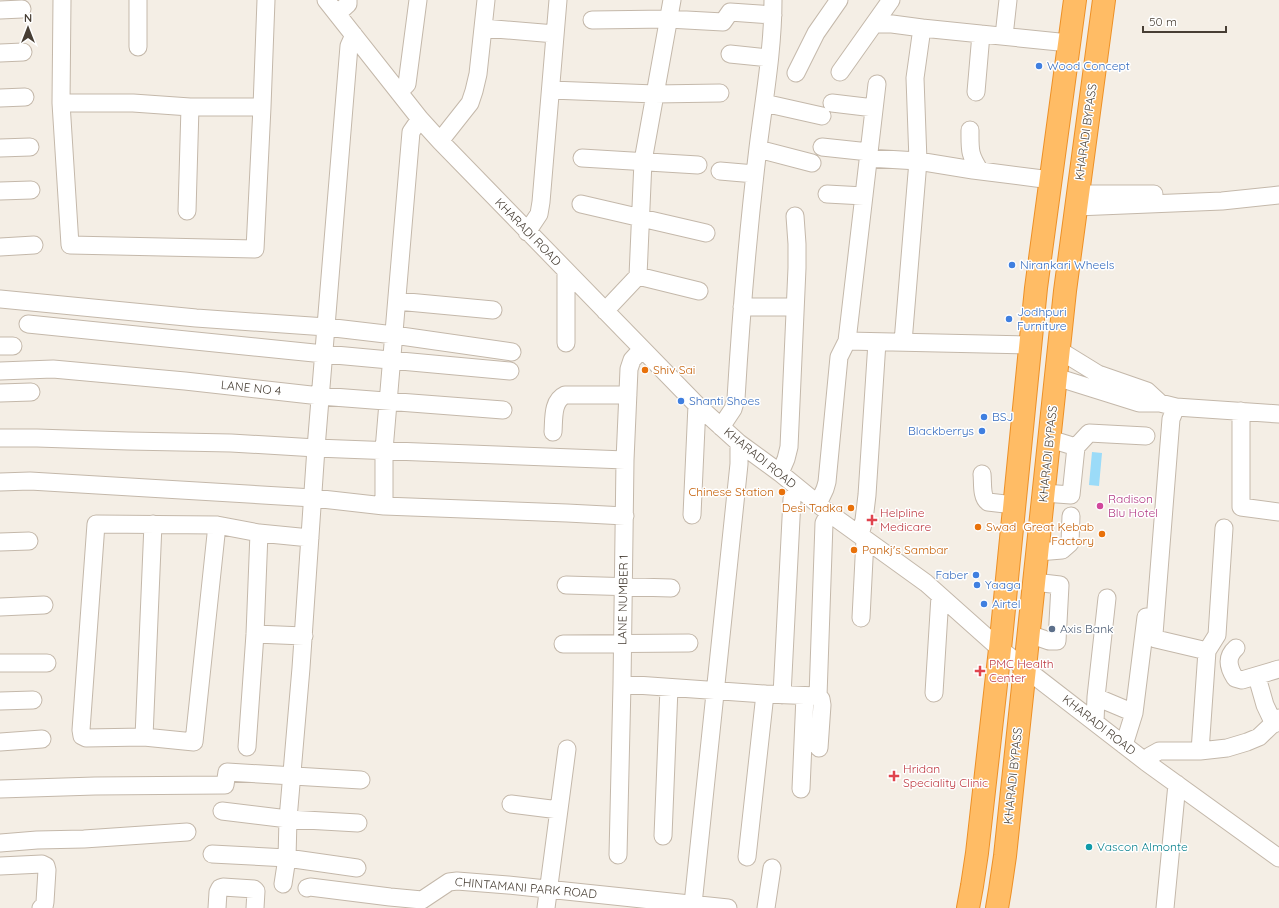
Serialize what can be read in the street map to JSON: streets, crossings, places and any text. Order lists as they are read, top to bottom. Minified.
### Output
{"streets":{"highway":["KHARADI BYPASS"],"street":["KHARADI ROAD","LANE NO 4","LANE NUMBER 1","CHINTAMANI PARK ROAD"]},"crossings":[["KHARADI BYPASS","KHARADI ROAD"],["KHARADI ROAD","LANE NUMBER 1"]],"places":{"other":["Wood Concept","Nirankari Wheels","Jodhpuri Furniture","Shiv Sai","Shanti Shoes","BSJ","Blackberrys","Chinese Station","Radison Blu Hotel","Desi Tadka","Swad","Great Kebab Factory","Pankj's Sambar","Faber","Yaaga","Airtel","Axis Bank","Vascon Almonte"],"health":["Helpline Medicare","PMC Health Center","Hridan Speciality Clinic"]},"scale_bar":"50 m","north":"top"}
